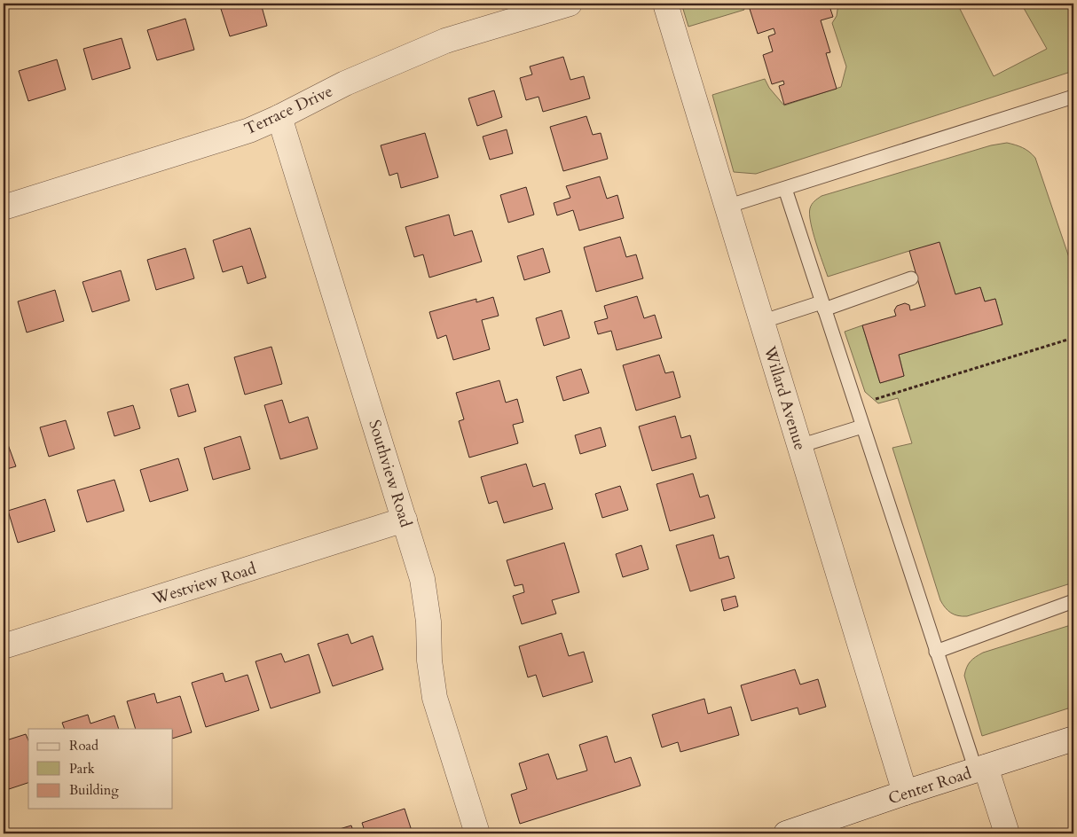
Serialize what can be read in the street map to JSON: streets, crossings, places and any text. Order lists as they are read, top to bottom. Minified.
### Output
{"streets":{"street":["Terrace Drive","Willard Avenue","Southview Road","Westview Road","Center Road"]},"crossings":[["Terrace Drive","Southview Road"],["Willard Avenue","Center Road"],["Southview Road","Westview Road"]],"legend":["Road","Park","Building"]}
